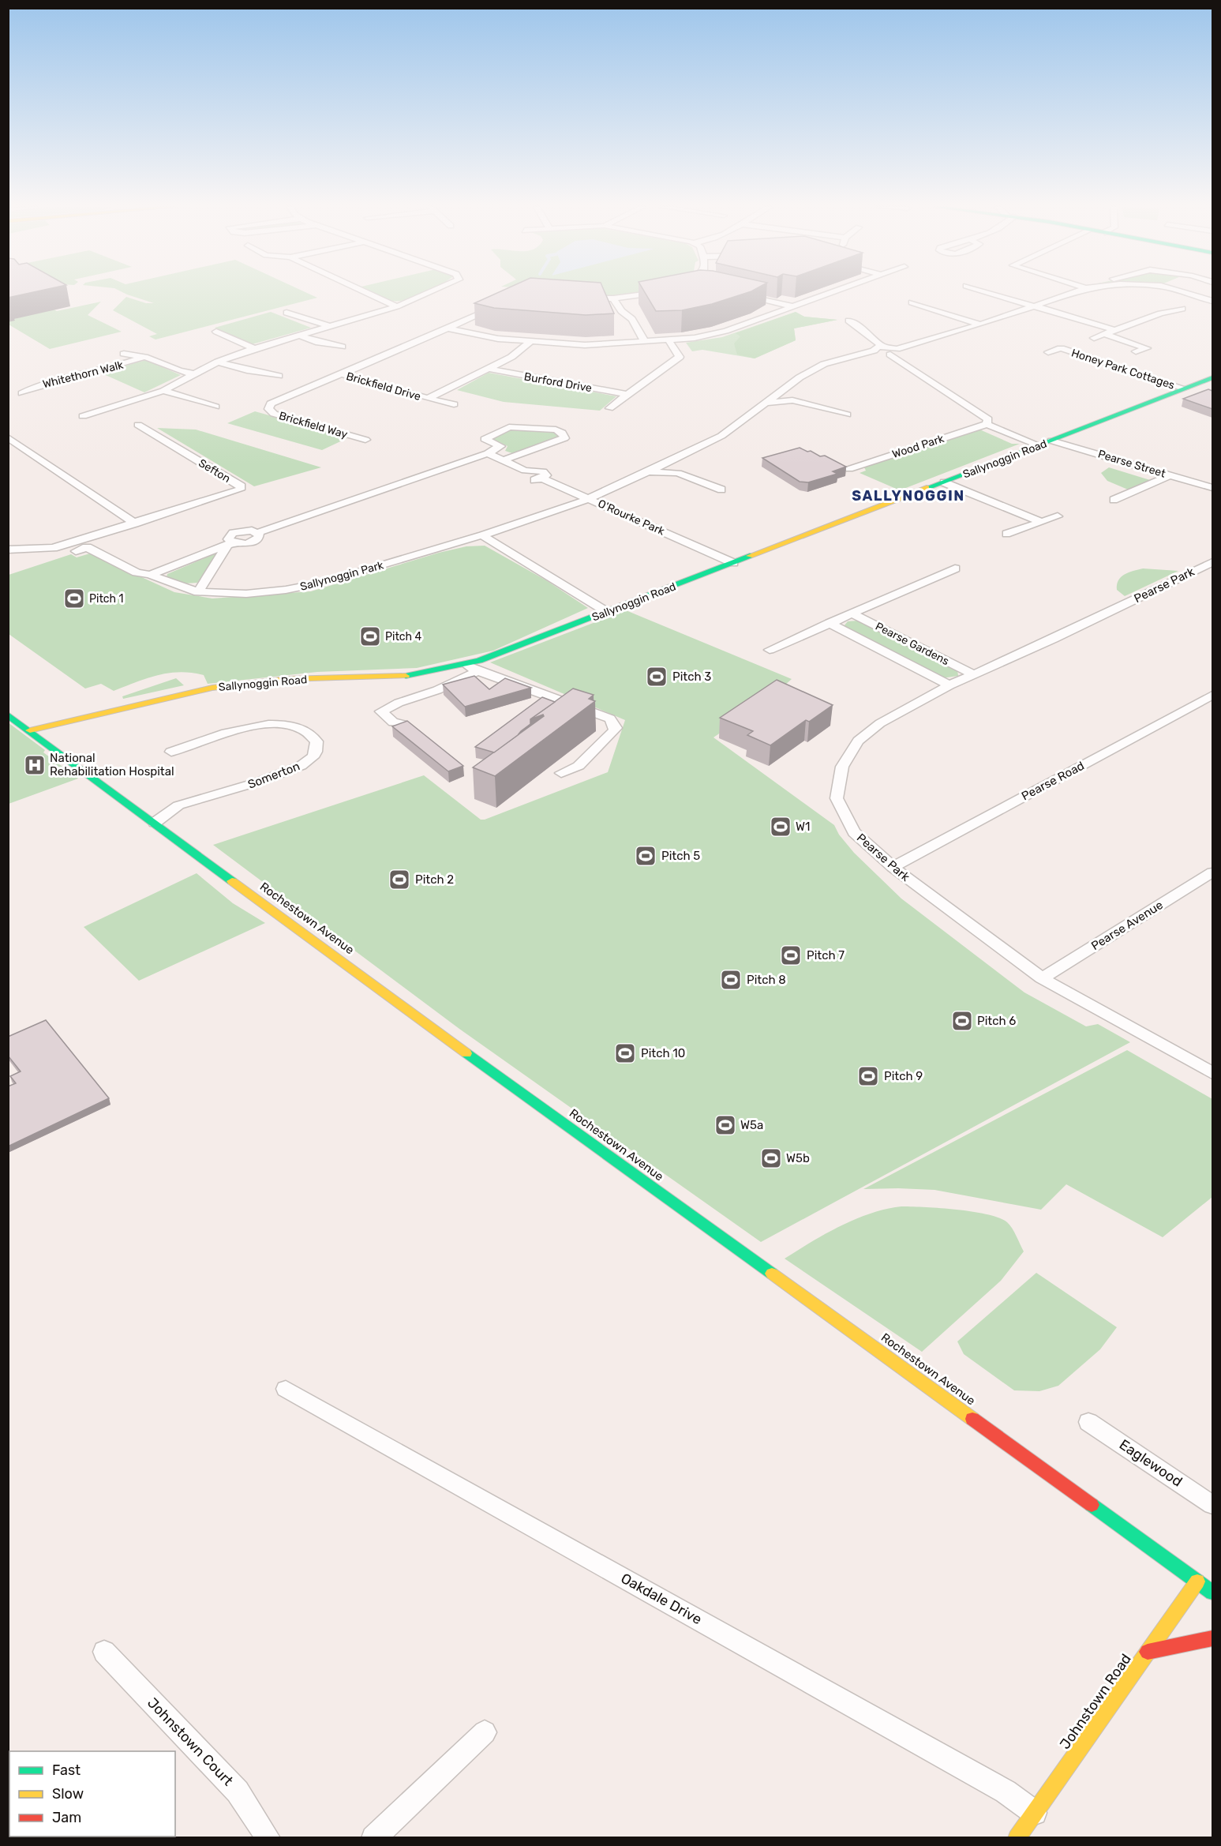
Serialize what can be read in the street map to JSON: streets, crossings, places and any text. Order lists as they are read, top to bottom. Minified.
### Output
{"streets":{"main road":["Sallynoggin Road","Rochestown Avenue","Johnstown Road"],"street":["Honey Park Cottages","Whitethorn Walk","Burford Drive","Brickfield Drive","Brickfield Way","Wood Park","Pearse Street","Sefton","O'Rourke Park","Sallynoggin Park","Pearse Park","Pearse Gardens","Somerton","Pearse Road","Pearse Avenue","Eaglewood","Oakdale Drive","Johnstown Court"]},"crossings":[["Honey Park Cottages","Sallynoggin Road"],["Burford Drive","Brickfield Drive"],["Brickfield Drive","Brickfield Way"],["Sallynoggin Road","Pearse Street"],["Sallynoggin Road","O'Rourke Park"],["Sallynoggin Road","Rochestown Avenue"],["O'Rourke Park","Sallynoggin Park"],["Pearse Park","Pearse Gardens"],["Pearse Park","Pearse Road"],["Pearse Park","Pearse Avenue"],["Somerton","Rochestown Avenue"],["Rochestown Avenue","Johnstown Road"],["Oakdale Drive","Johnstown Road"]],"districts":["SALLYNOGGIN"],"places":{"sports":["Pitch 1","Pitch 4","Pitch 3","W1","Pitch 5","Pitch 2","Pitch 7","Pitch 8","Pitch 6","Pitch 10","Pitch 9","W5a","W5b"],"hospital":["National Rehabilitation Hospital"]},"legend":["Fast","Slow","Jam"]}
